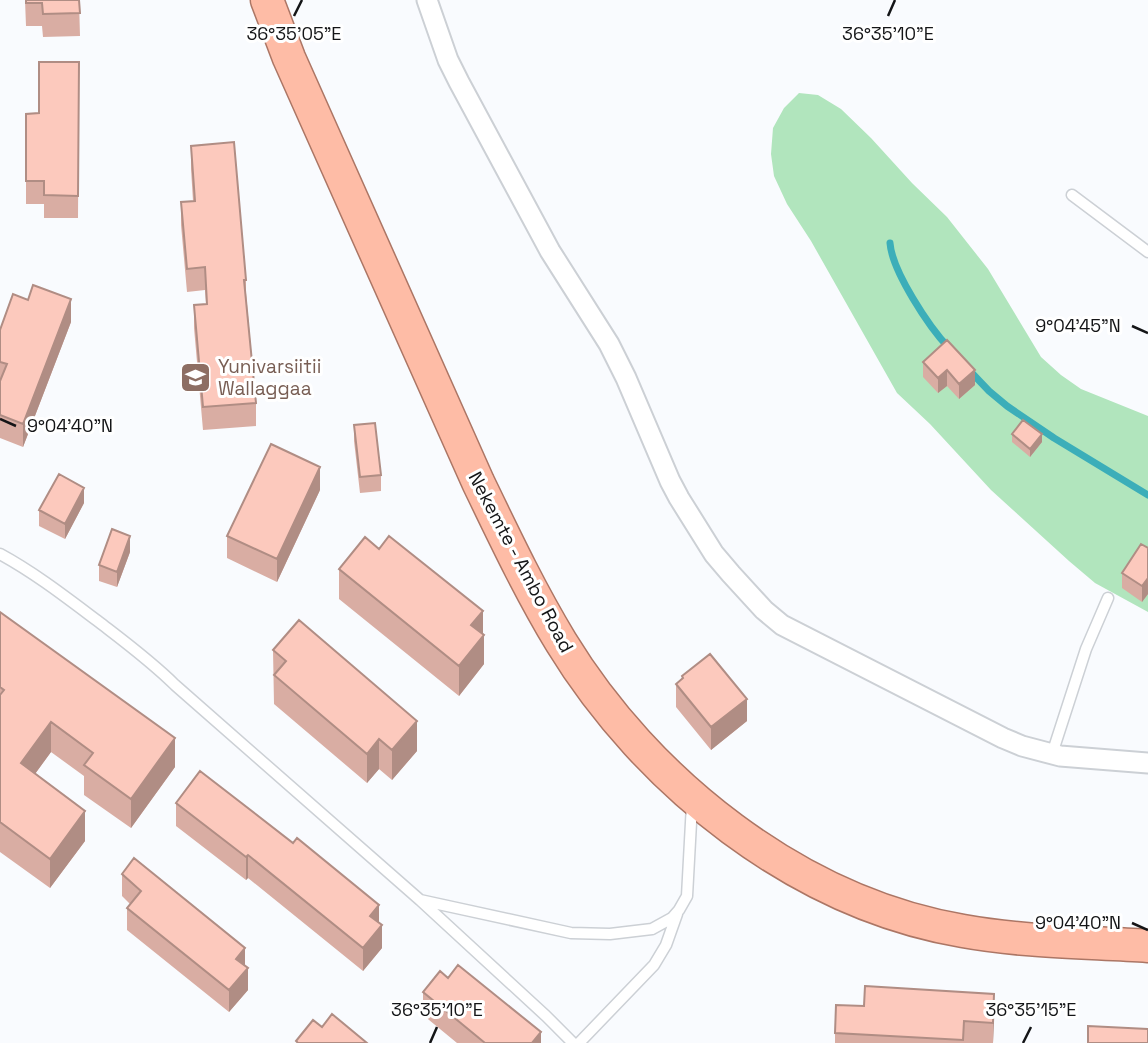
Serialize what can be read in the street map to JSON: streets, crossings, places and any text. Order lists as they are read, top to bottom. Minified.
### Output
{"streets":{"highway":["Nekemte - Ambo Road"]},"places":{"school or university":["Yunivarsiitii Wallaggaa"]},"coordinates":["36°35'05\"E","36°35'10\"E","9°04'45\"N","9°04'40\"N","36°35'15\"E"]}
